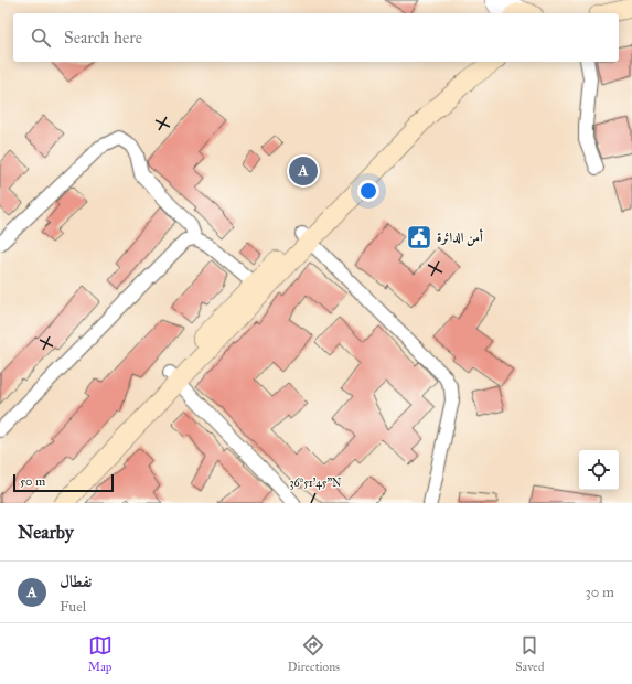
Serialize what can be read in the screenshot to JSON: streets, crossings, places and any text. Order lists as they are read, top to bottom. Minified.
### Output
{"places":{"public building":["أمن الدائرة"]},"scale_bar":"50 m","page":{"search":"Search here","pins":"A","scale":"50 m","heading":"Nearby","list":[{"mark":"A","name":"نفطال","note":"Fuel","value":"30 m"}],"nav":["Map","Directions","Saved"]},"coordinates":["36°51'45\"N"]}
